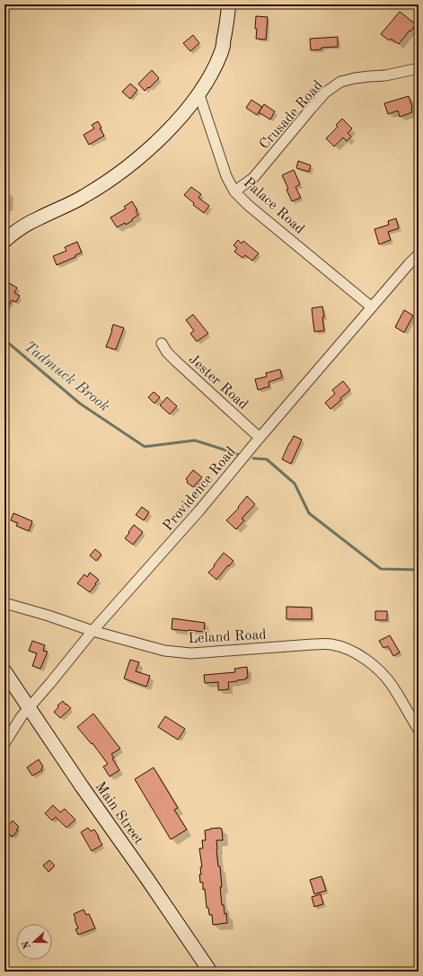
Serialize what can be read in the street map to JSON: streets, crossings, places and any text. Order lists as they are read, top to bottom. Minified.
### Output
{"streets":{"main road":["Main Street"],"street":["Crusade Road","Palace Road","Jester Road","Providence Road","Leland Road"]},"crossings":[["Crusade Road","Palace Road"],["Palace Road","Providence Road"],["Jester Road","Providence Road"],["Providence Road","Leland Road"],["Providence Road","Main Street"]],"water":["Tadmuck Brook"],"north":"left"}
